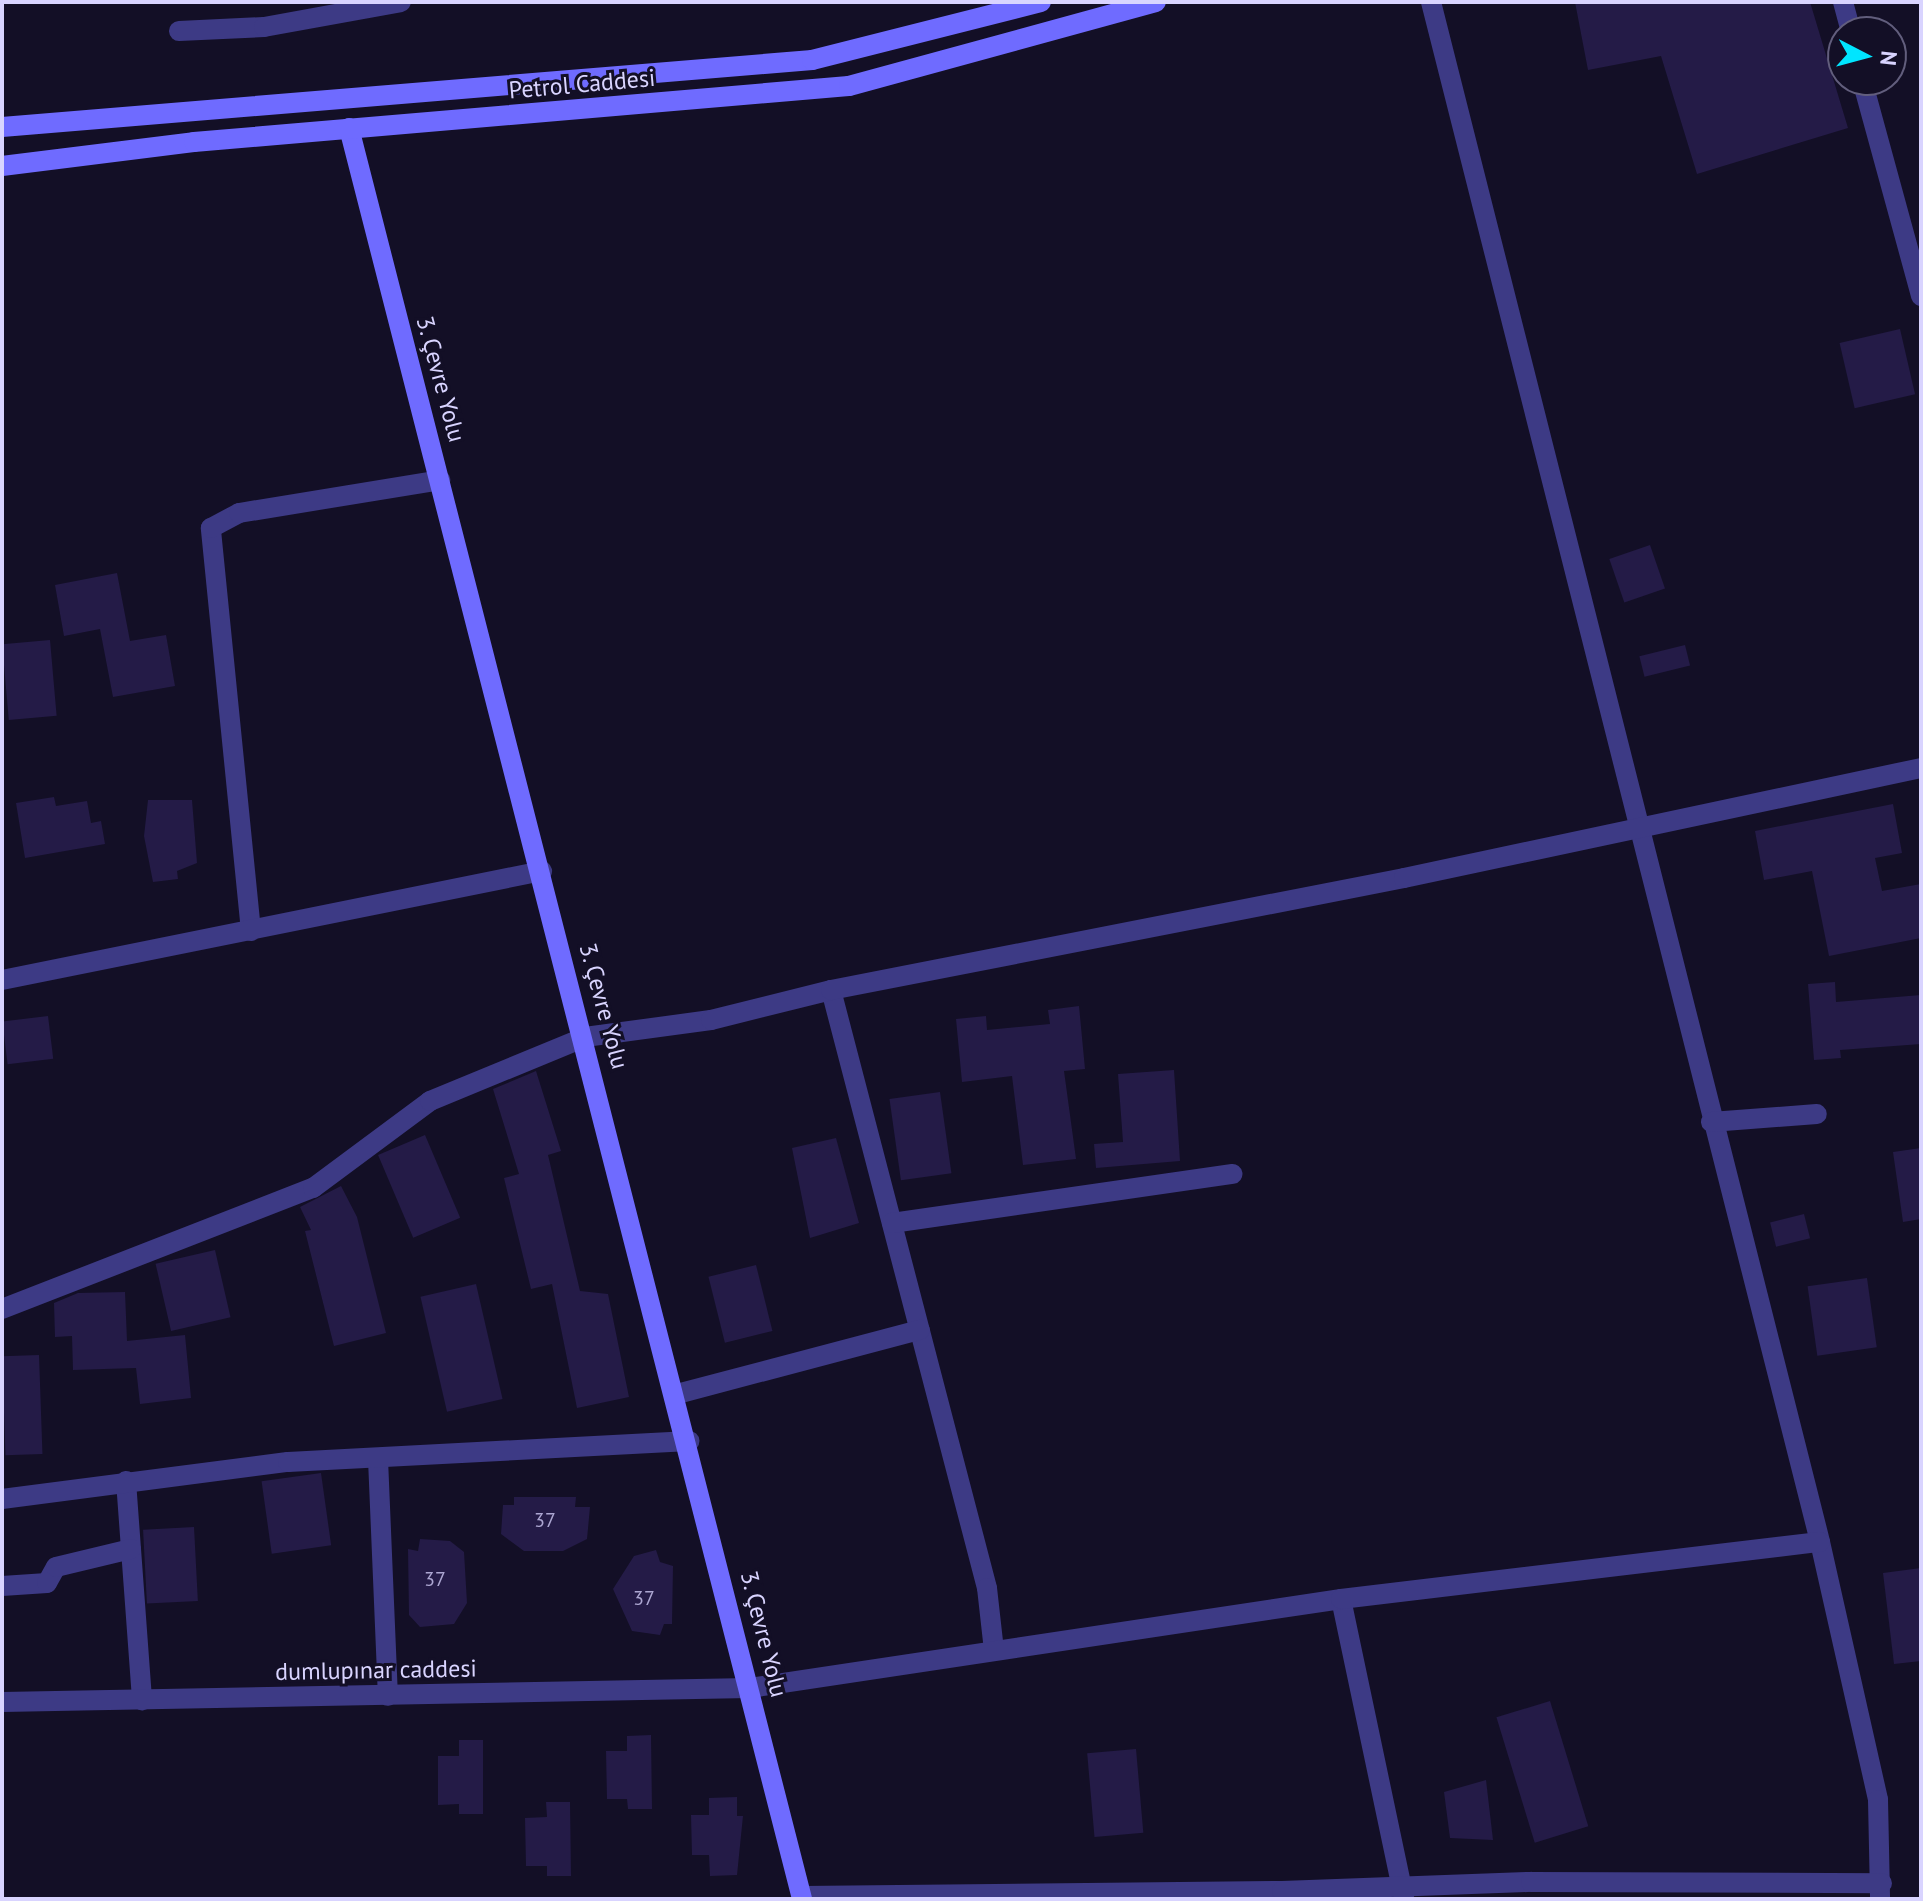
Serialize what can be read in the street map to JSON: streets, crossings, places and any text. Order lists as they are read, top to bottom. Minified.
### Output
{"streets":{"main road":["Petrol Caddesi","3. Çevre Yolu"],"street":["dumlupınar caddesi"]},"crossings":[["Petrol Caddesi","3. Çevre Yolu"],["3. Çevre Yolu","dumlupınar caddesi"]],"house_numbers":["37","37","37"],"north":"right"}
